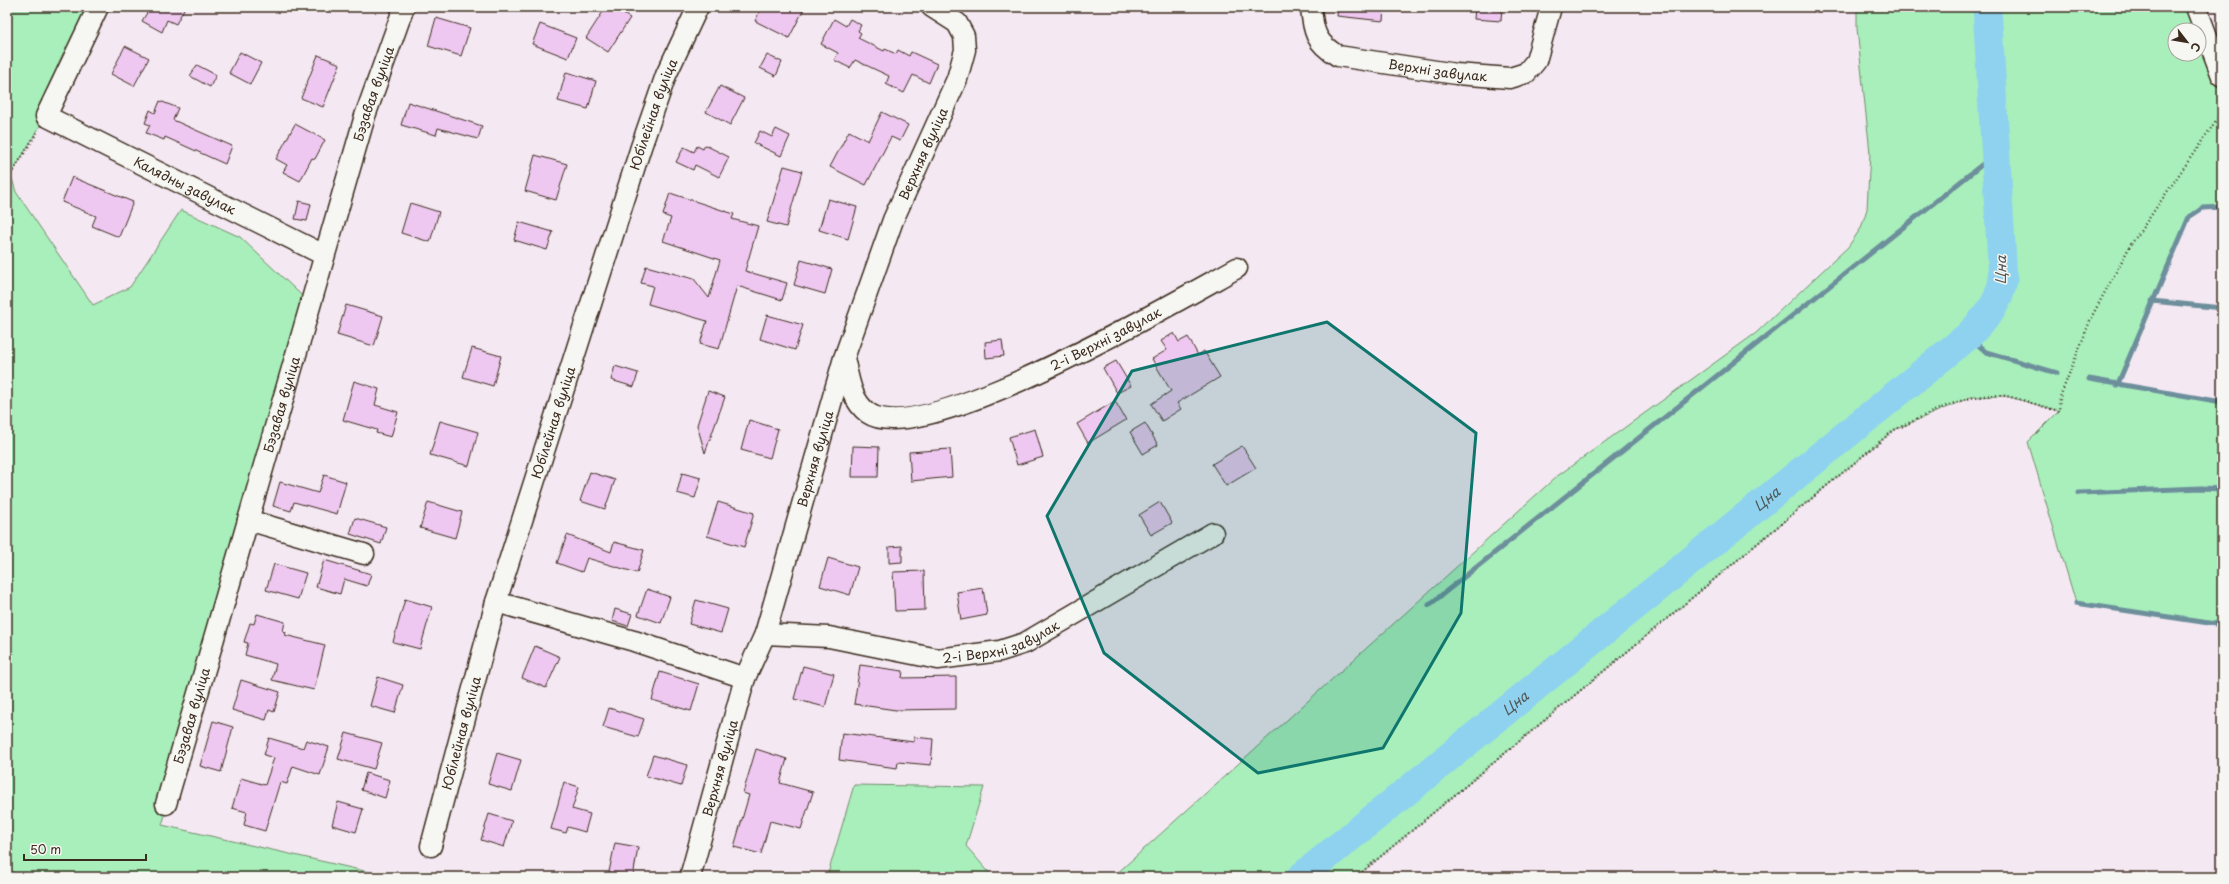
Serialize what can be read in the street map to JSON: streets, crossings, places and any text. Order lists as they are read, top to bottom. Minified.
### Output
{"streets":{"street":["Верхні завулак","Бэзавая вуліца","Юбілейная вуліца","Верхняя вуліца","Калядны завулак","2-і Верхні завулак"]},"crossings":[["Бэзавая вуліца","Калядны завулак"],["Верхняя вуліца","2-і Верхні завулак"]],"water":["Цна"],"scale_bar":"50 m","north":"bottom right"}
